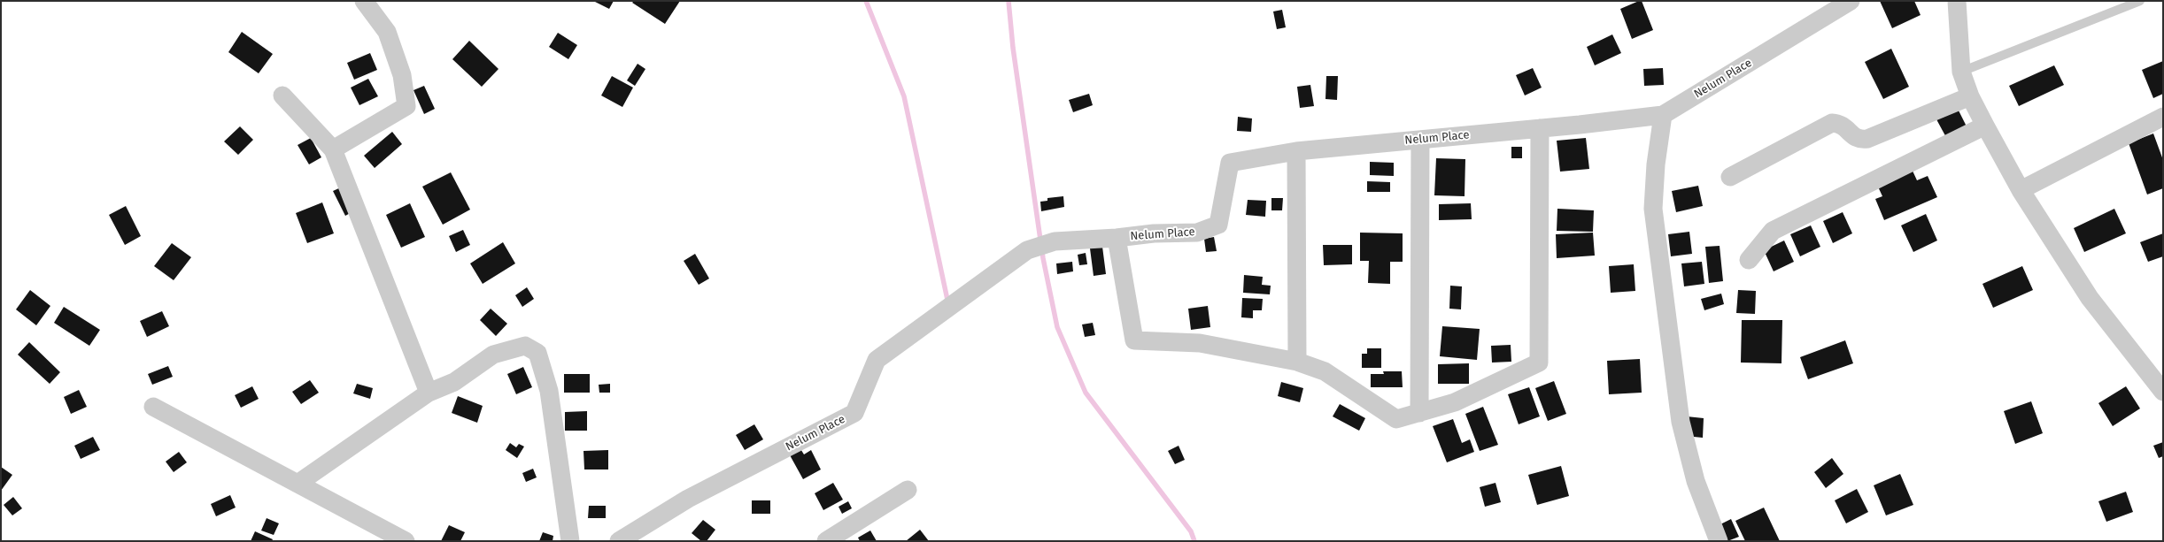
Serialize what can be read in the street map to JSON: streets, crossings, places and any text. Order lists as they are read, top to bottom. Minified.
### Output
{"streets":{"street":["Nelum Place"]}}
